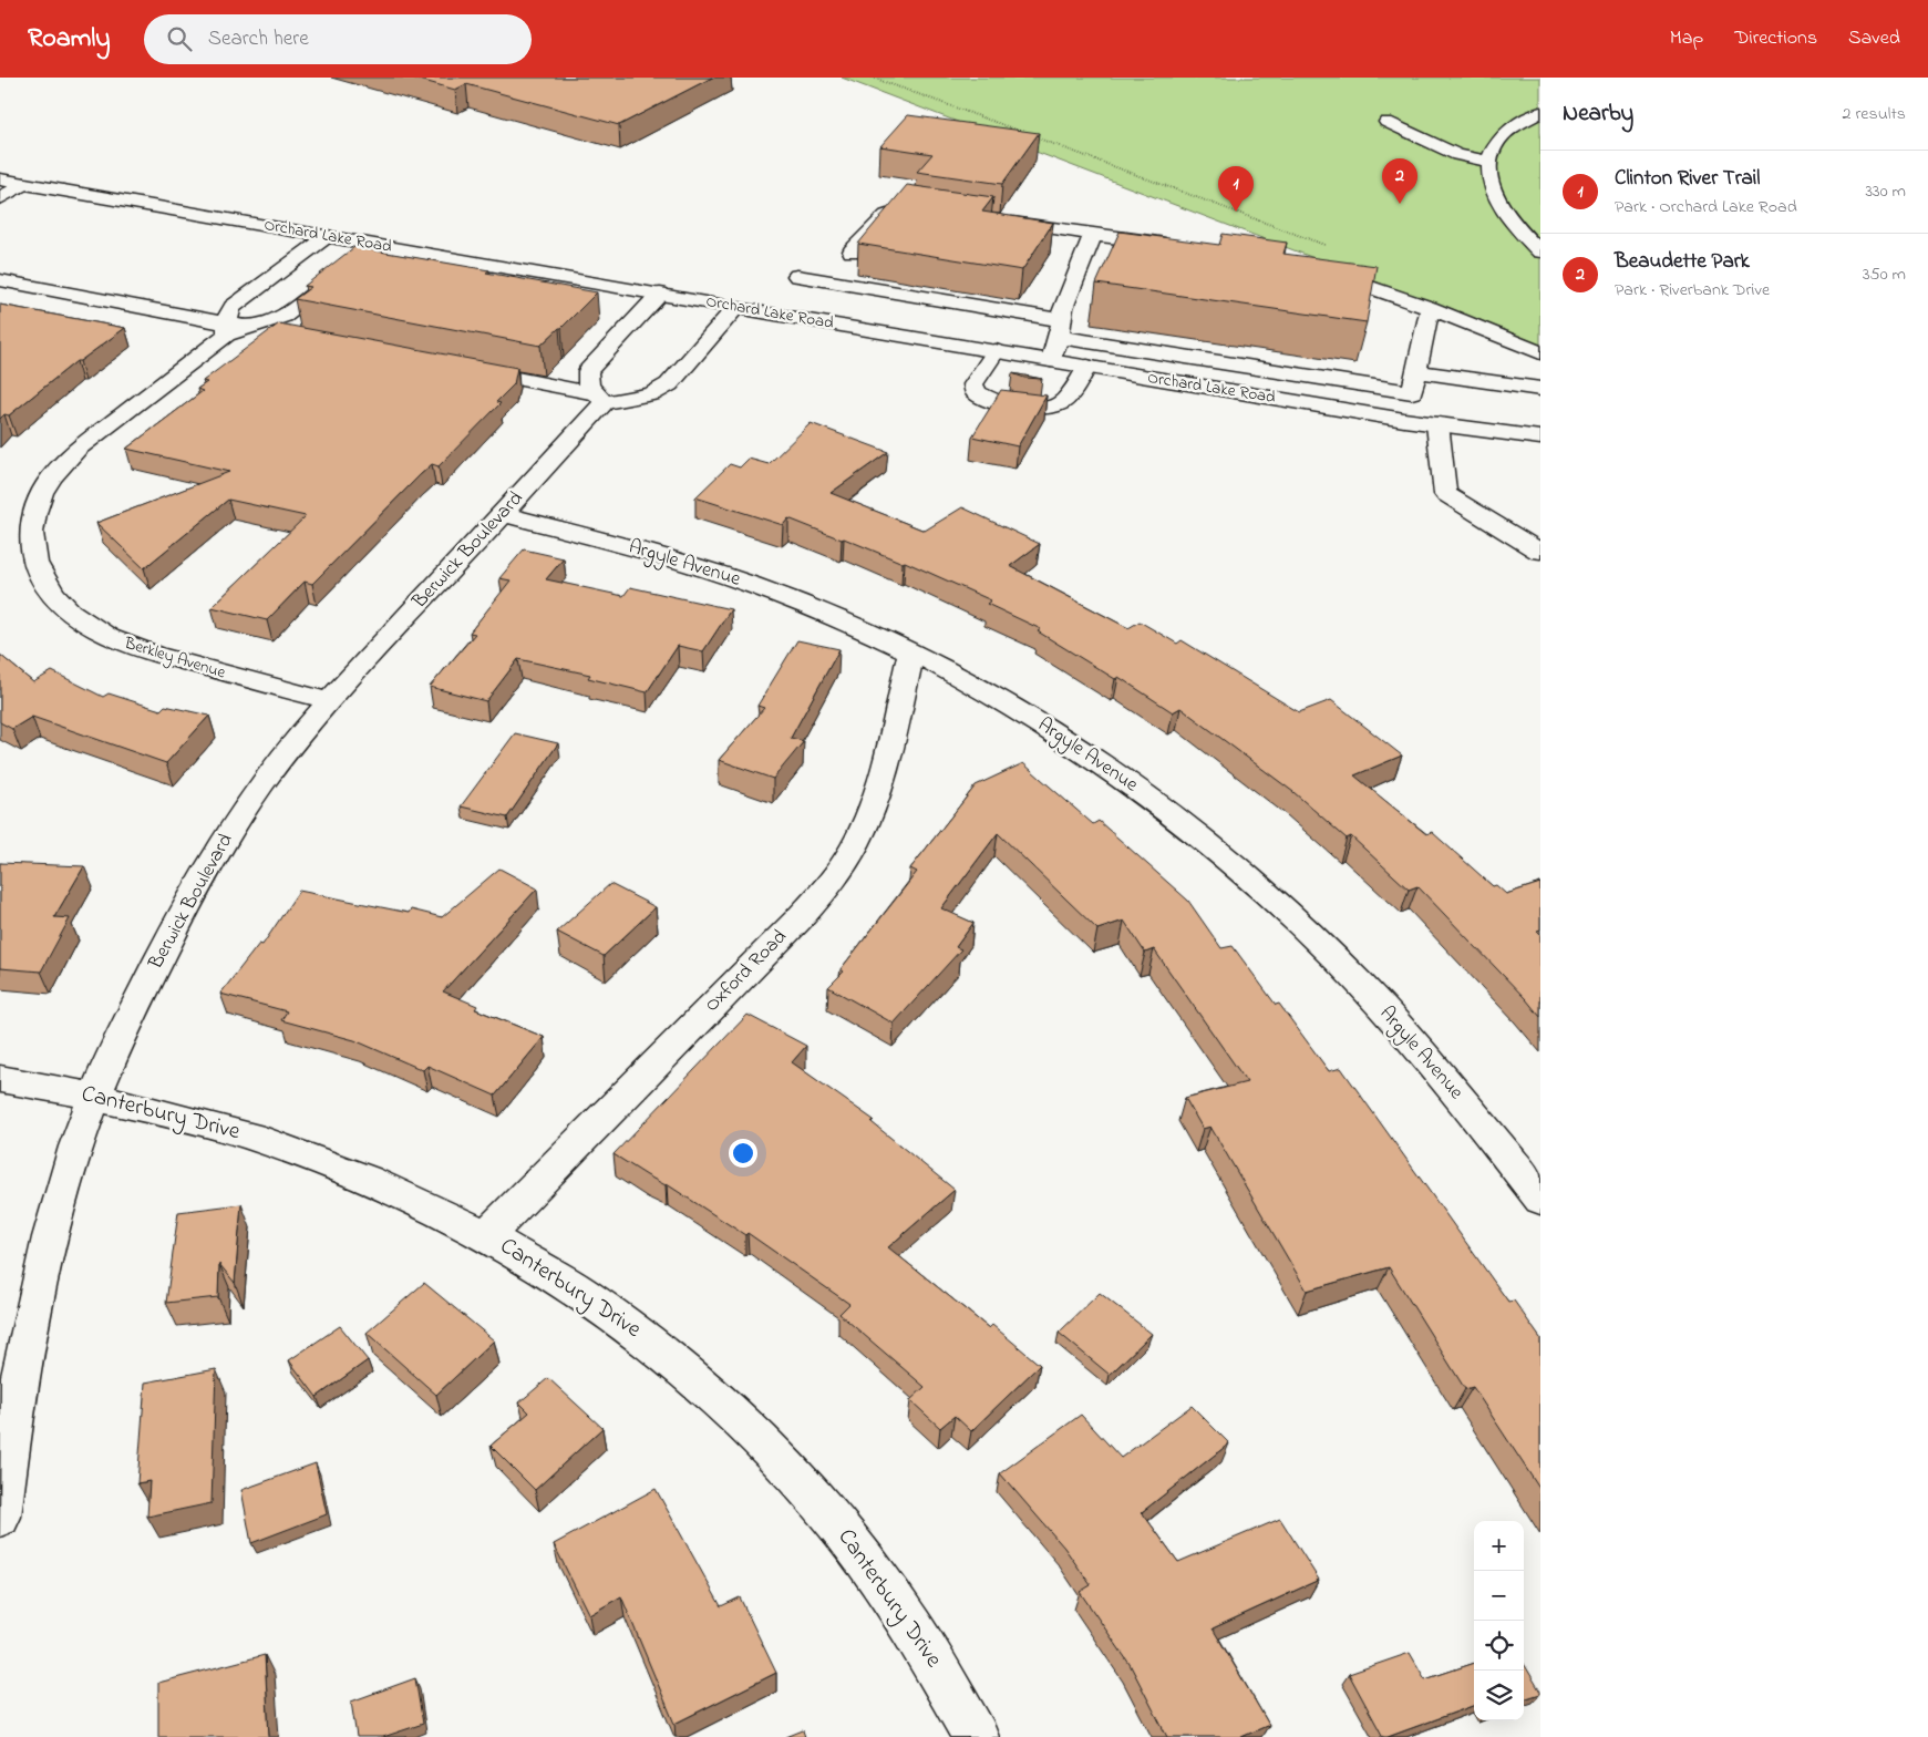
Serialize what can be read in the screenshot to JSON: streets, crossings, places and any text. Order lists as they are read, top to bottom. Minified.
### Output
{"streets":{"street":["Orchard Lake Road","Berwick Boulevard","Argyle Avenue","Berkley Avenue","Oxford Road","Canterbury Drive"]},"crossings":[["Orchard Lake Road","Berkley Avenue"],["Berwick Boulevard","Argyle Avenue"],["Berwick Boulevard","Berkley Avenue"],["Berwick Boulevard","Canterbury Drive"],["Argyle Avenue","Oxford Road"],["Oxford Road","Canterbury Drive"]],"page":{"header":"Roamly","search":"Search here","nav":["Map","Directions","Saved"],"heading":["Nearby","2 results"],"list":[{"mark":"1","name":"Clinton River Trail","note":"Park · Orchard Lake Road","value":"330 m"},{"mark":"2","name":"Beaudette Park","note":"Park · Riverbank Drive","value":"350 m"}],"pins":["2","1"],"map_buttons":["+","−"]}}
